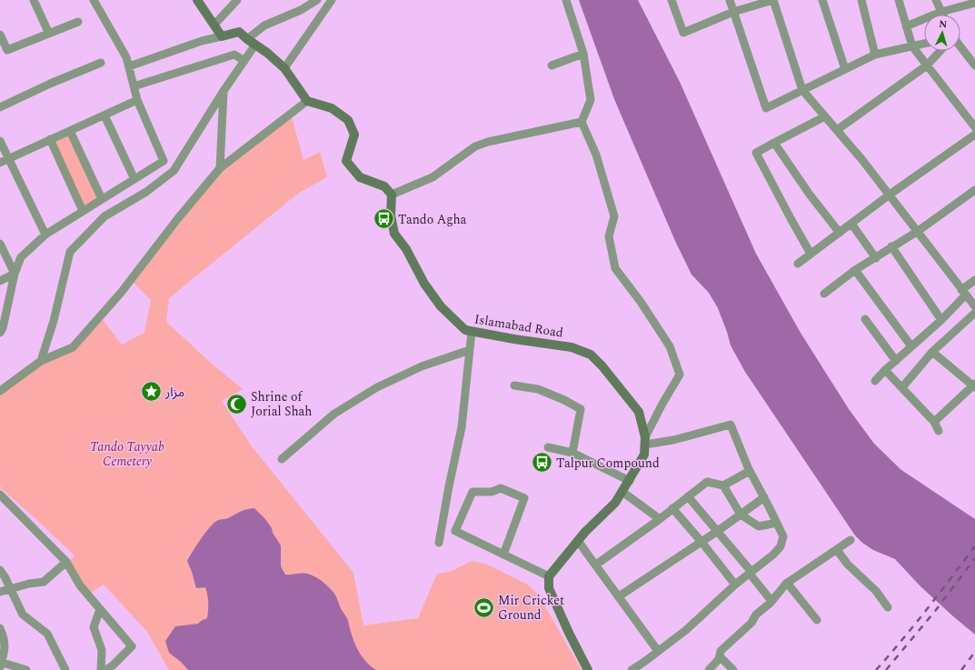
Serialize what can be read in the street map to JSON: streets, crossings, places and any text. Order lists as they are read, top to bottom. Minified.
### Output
{"streets":{"street":["Islamabad Road"]},"parks":["Tando Tayyab Cemetery"],"places":{"bus stop":["Tando Agha","Talpur Compound"],"place":["مزار"],"mosque":["Shrine of Jorial Shah"],"sports":["Mir Cricket Ground"]},"north":"top"}
